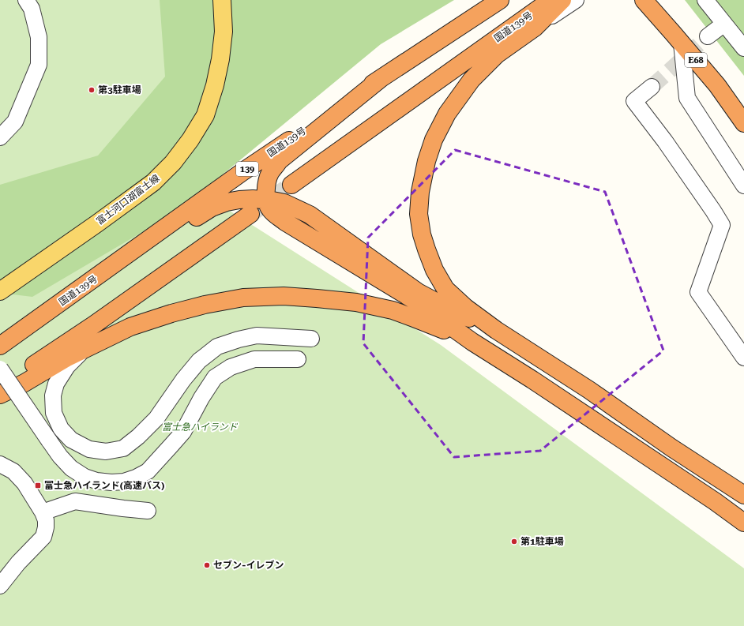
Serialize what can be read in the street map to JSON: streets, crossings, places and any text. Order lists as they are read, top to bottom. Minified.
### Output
{"streets":{"highway":["国道139号","E68","139"],"main road":["富士河口湖富士線"]},"parks":["富士急ハイランド"],"places":{"other":["第3駐車場","第1駐車場","セブン-イレブン"],"transit":["富士急ハイランド(高速バス)"]}}
